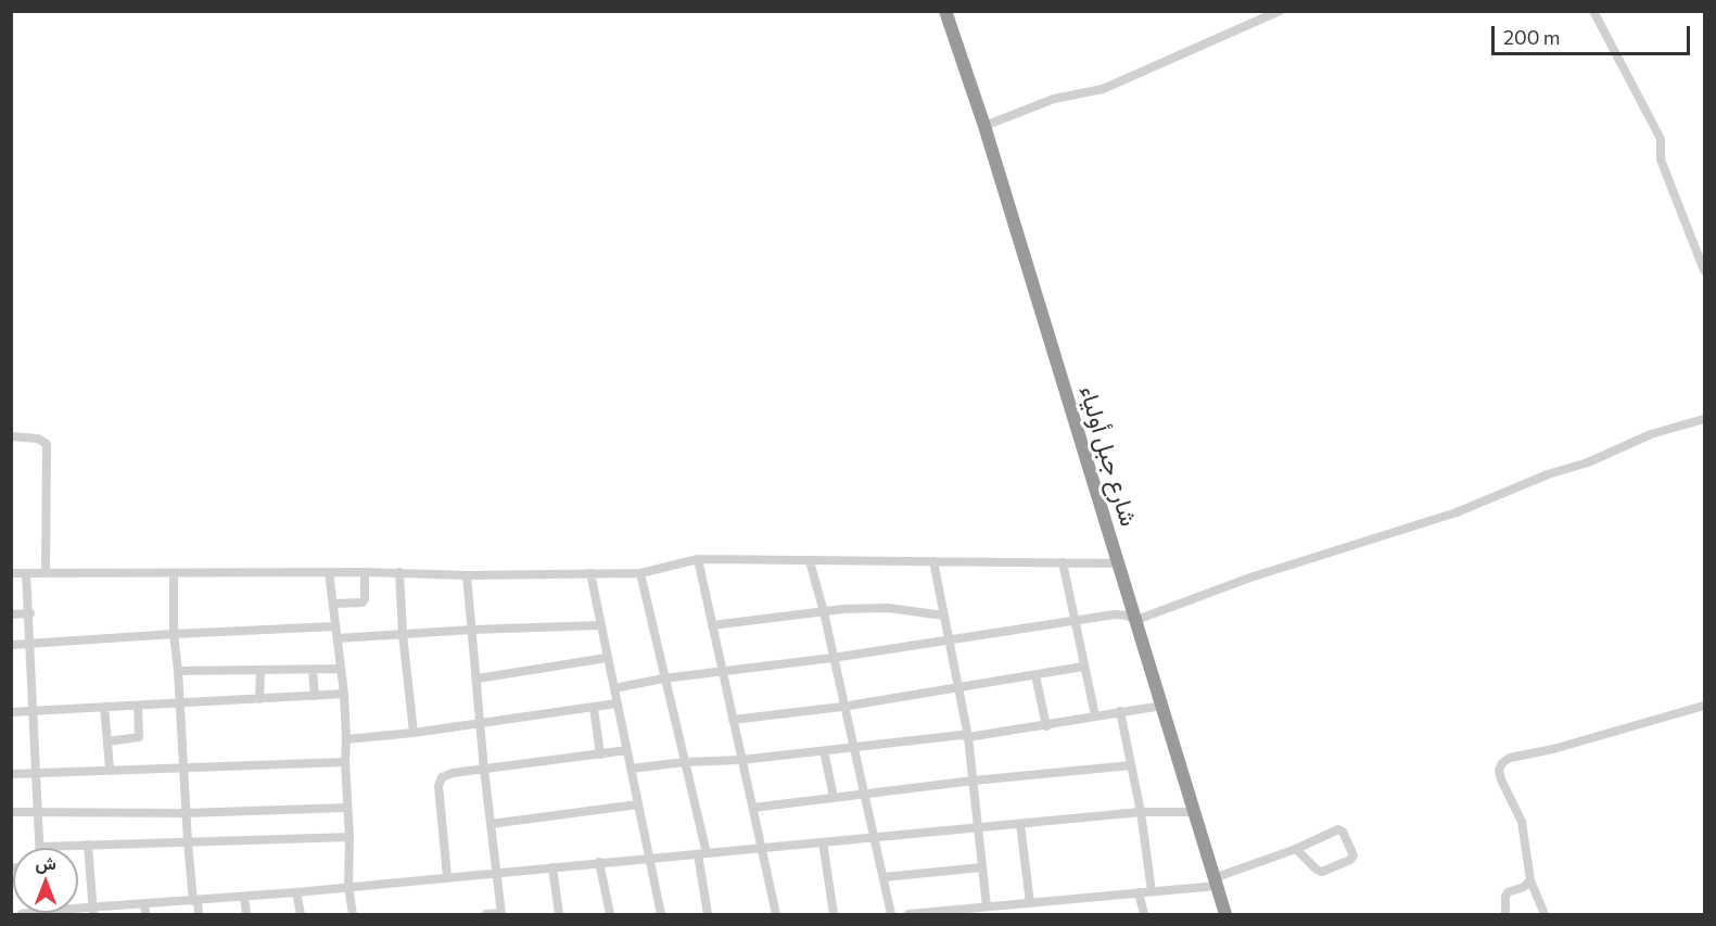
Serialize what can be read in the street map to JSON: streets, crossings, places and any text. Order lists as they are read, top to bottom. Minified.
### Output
{"streets":{"highway":["شارع جبل أولياء"]},"scale_bar":"200 m","north":"top"}
